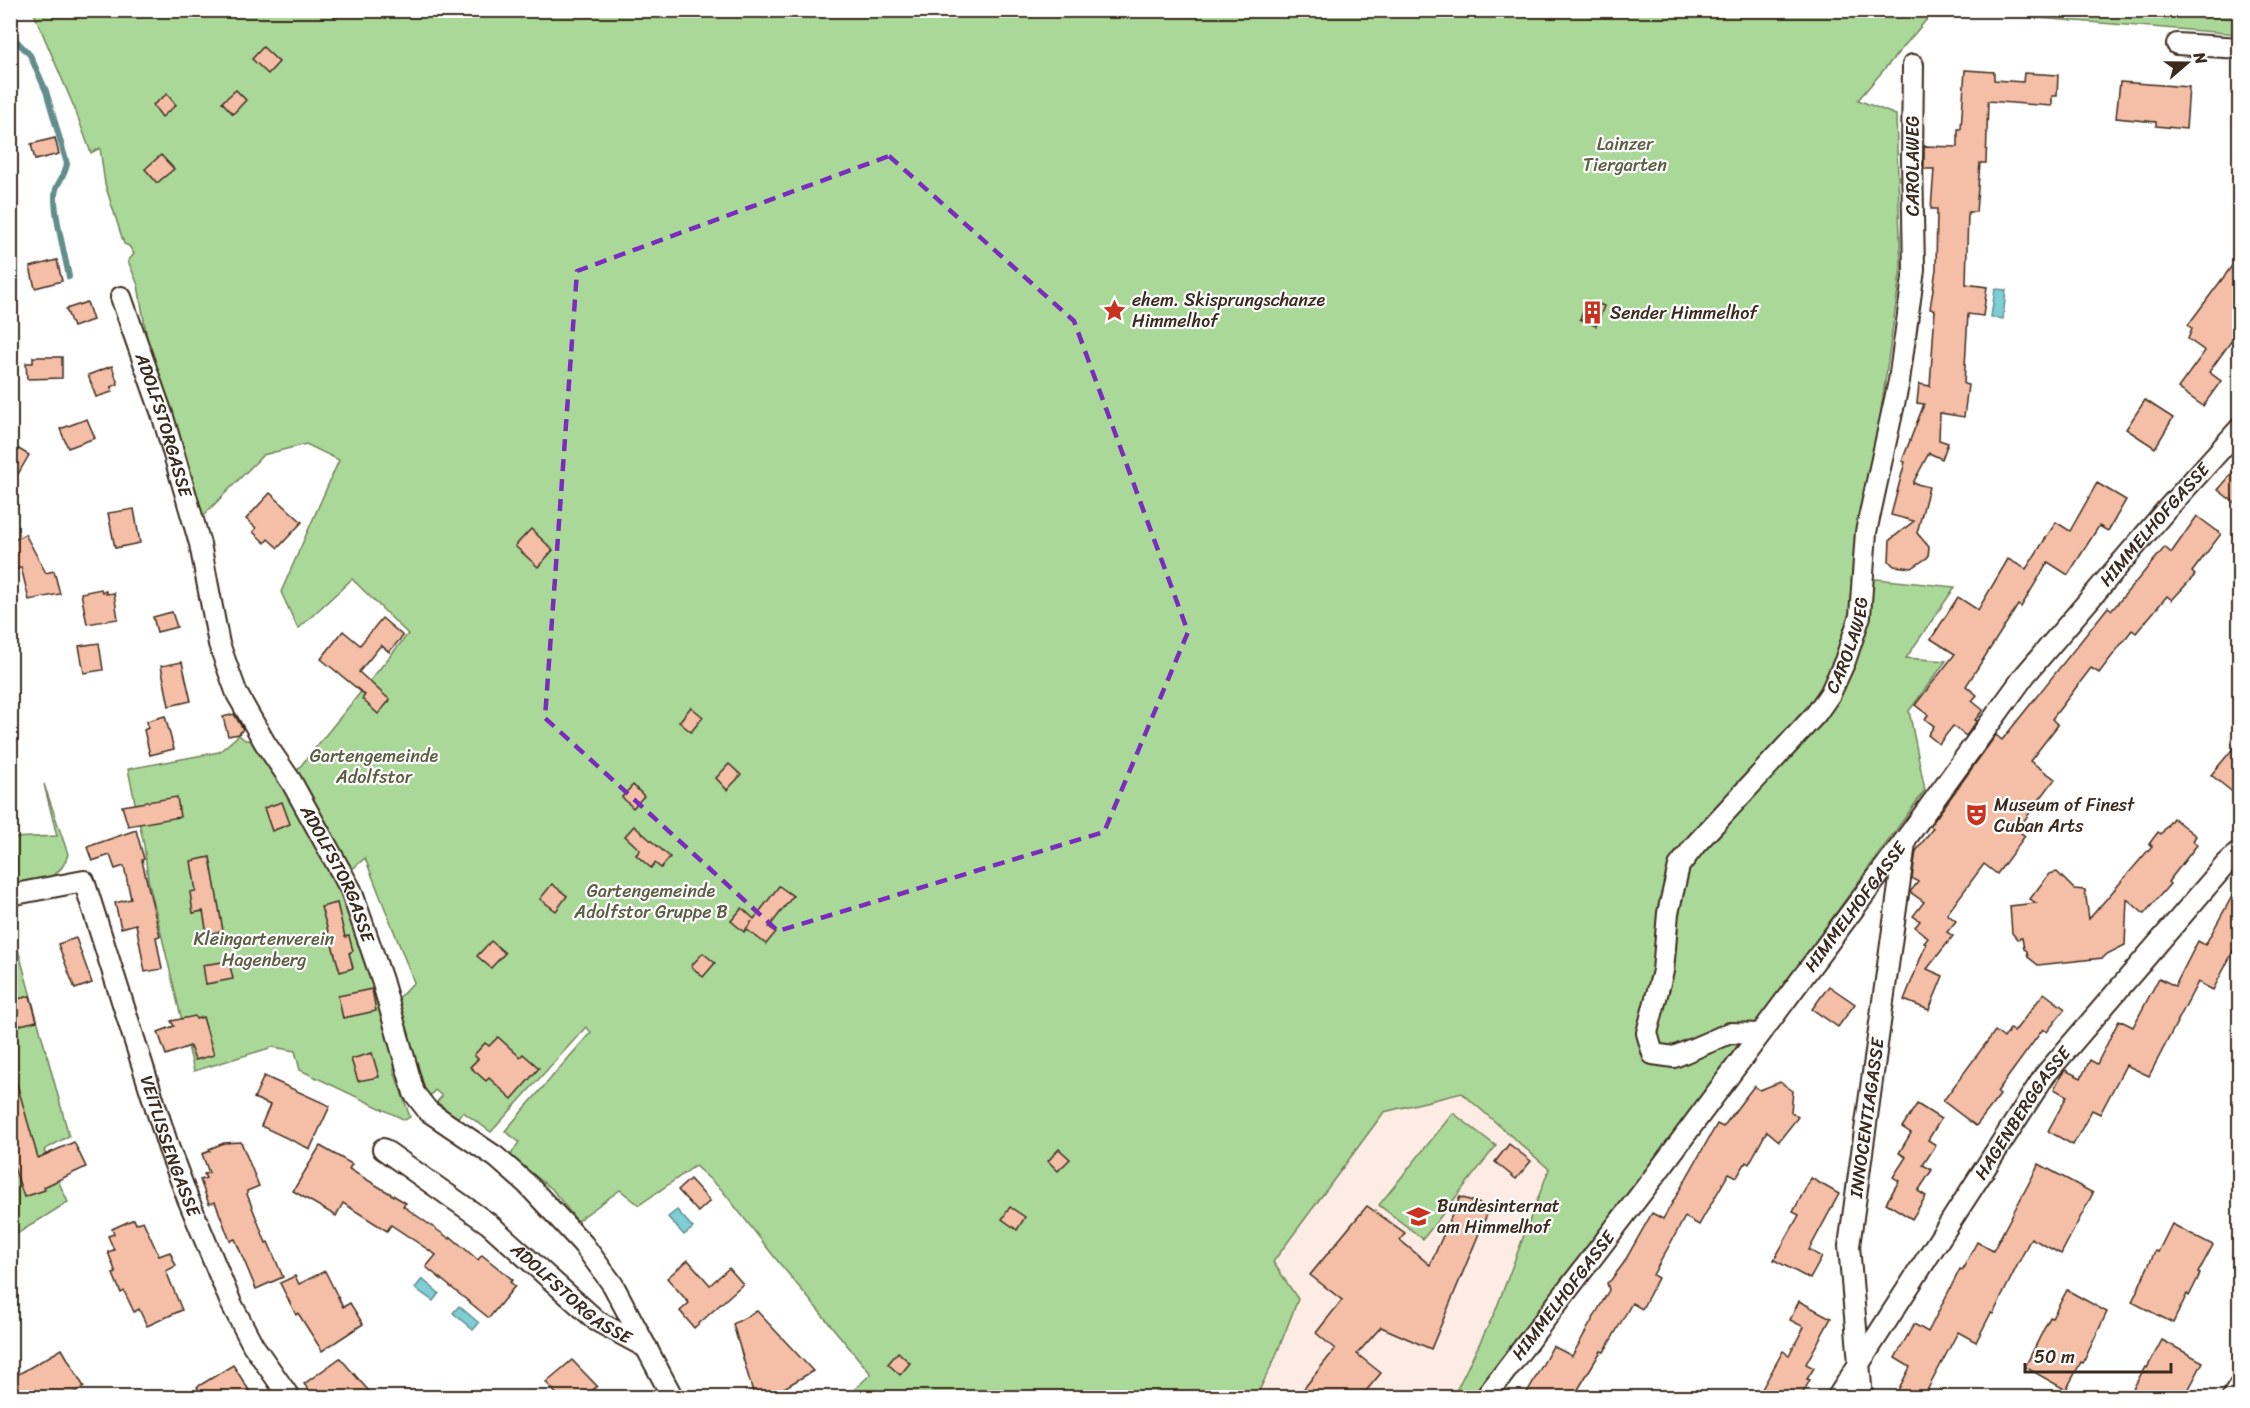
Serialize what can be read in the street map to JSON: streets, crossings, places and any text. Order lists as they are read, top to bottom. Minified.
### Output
{"streets":{"street":["CAROLAWEG","ADOLFSTORGASSE","HIMMELHOFGASSE","HAGENBERGGASSE","INNOCENTIAGASSE","VEITLISSENGASSE"]},"crossings":[["CAROLAWEG","HIMMELHOFGASSE"],["HIMMELHOFGASSE","INNOCENTIAGASSE"],["HAGENBERGGASSE","INNOCENTIAGASSE"]],"parks":["Lainzer Tiergarten","Gartengemeinde Adolfstor","Gartengemeinde Adolfstor Gruppe B","Kleingartenverein Hagenberg"],"places":{"place":["ehem. Skisprungschanze Himmelhof"],"building":["Sender Himmelhof"],"theatre":["Museum of Finest Cuban Arts"],"school or university":["Bundesinternat am Himmelhof"]},"scale_bar":"50 m","north":"right"}
